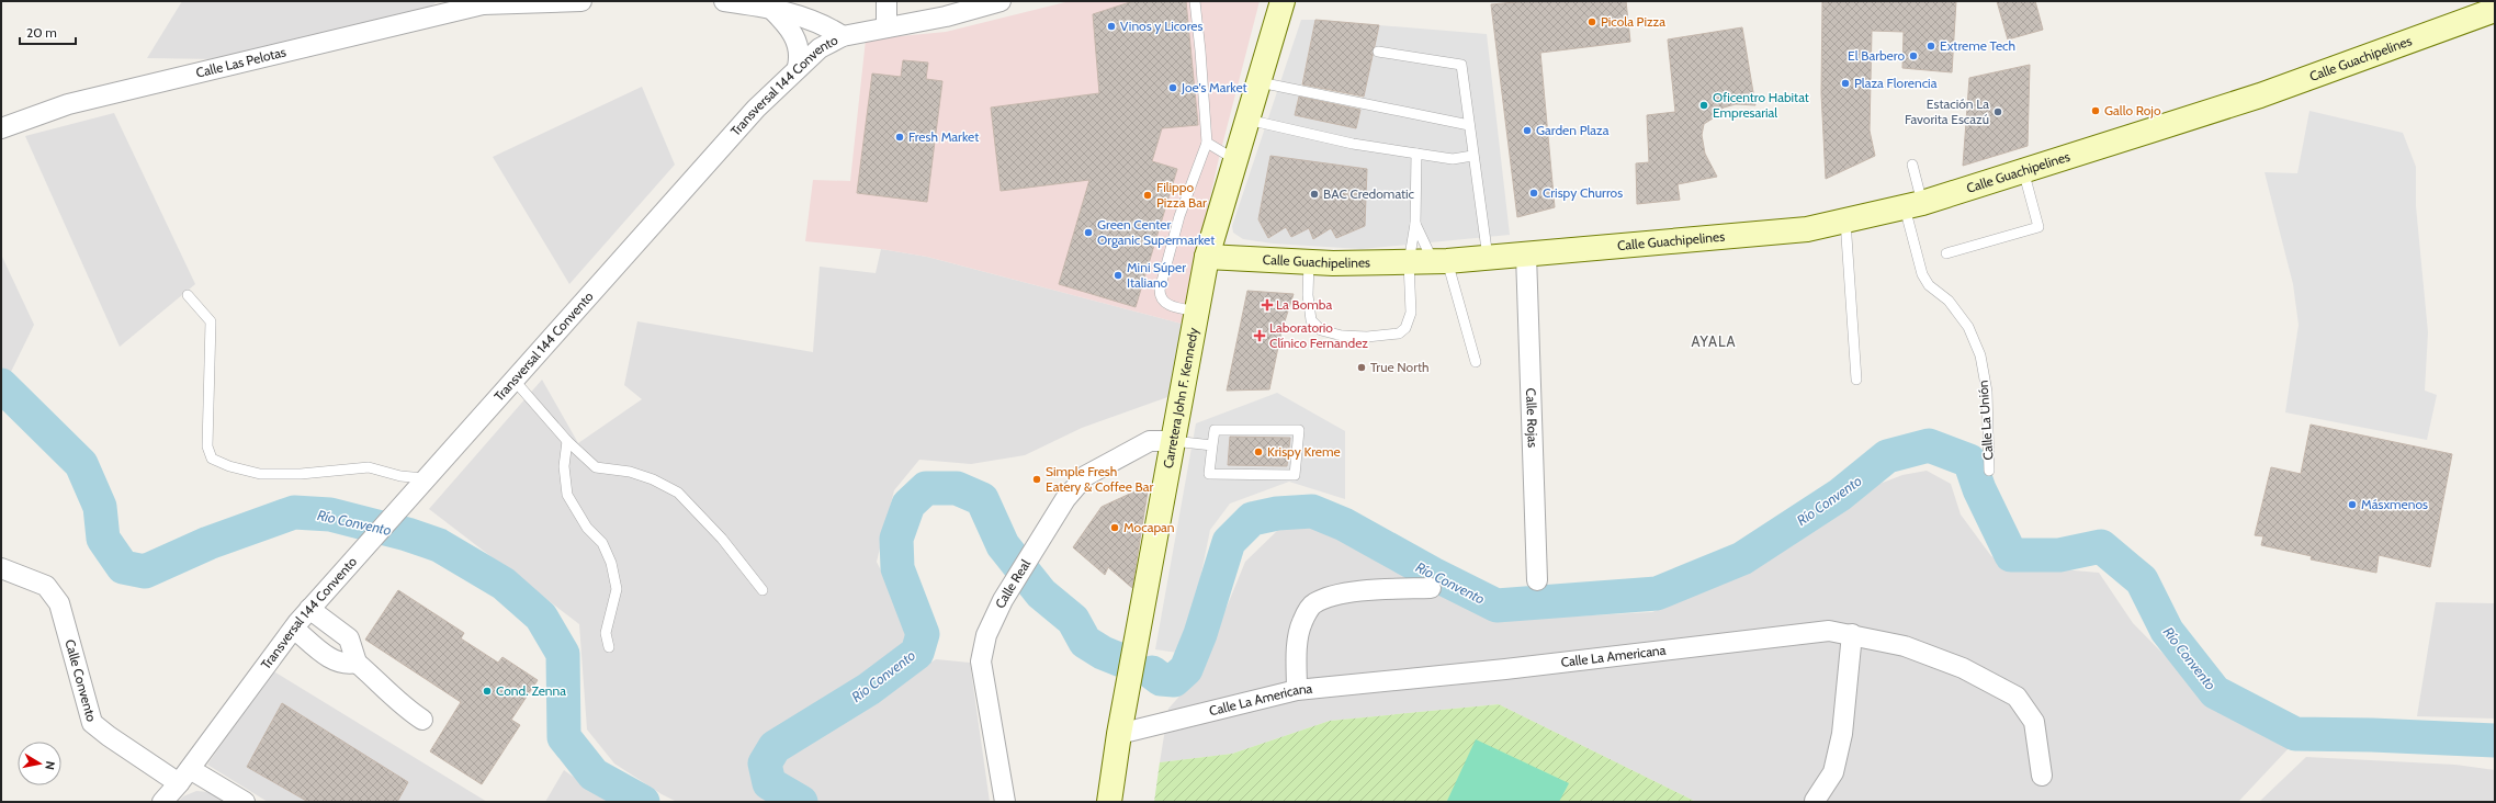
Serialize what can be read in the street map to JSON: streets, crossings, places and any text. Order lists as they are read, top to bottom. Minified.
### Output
{"streets":{"street":["Calle Guachipelines","Calle Las Pelotas","Transversal 144 Convento","Carretera John F. Kennedy","Calle Rojas","Calle Real","Calle La Americana","Calle Convento"],"lane":["Calle La Unión"]},"crossings":[["Calle Guachipelines","Carretera John F. Kennedy"],["Calle Guachipelines","Calle Rojas"],["Calle Guachipelines","Calle La Unión"],["Transversal 144 Convento","Calle Convento"],["Carretera John F. Kennedy","Calle Real"],["Carretera John F. Kennedy","Calle La Americana"]],"districts":["AYALA"],"water":["Río Convento"],"places":{"other":["Picola Pizza","Vinos y Licores","Extreme Tech","El Barbero","Plaza Florencia","Joe's Market","Oficentro Habitat Empresarial","Gallo Rojo","Estación La Favorita Escazú","Garden Plaza","Fresh Market","Crispy Churros","BAC Credomatic","Filippo Pizza Bar","Green Center Organic Supermarket","Mini Súper Italiano","True North","Krispy Kreme","Simple Fresh Eatery & Coffee Bar","Másxmenos","Mocapan","Cond. Zenna"],"health":["La Bomba","Laboratorio Clínico Fernandez"]},"scale_bar":"20 m","north":"right"}
